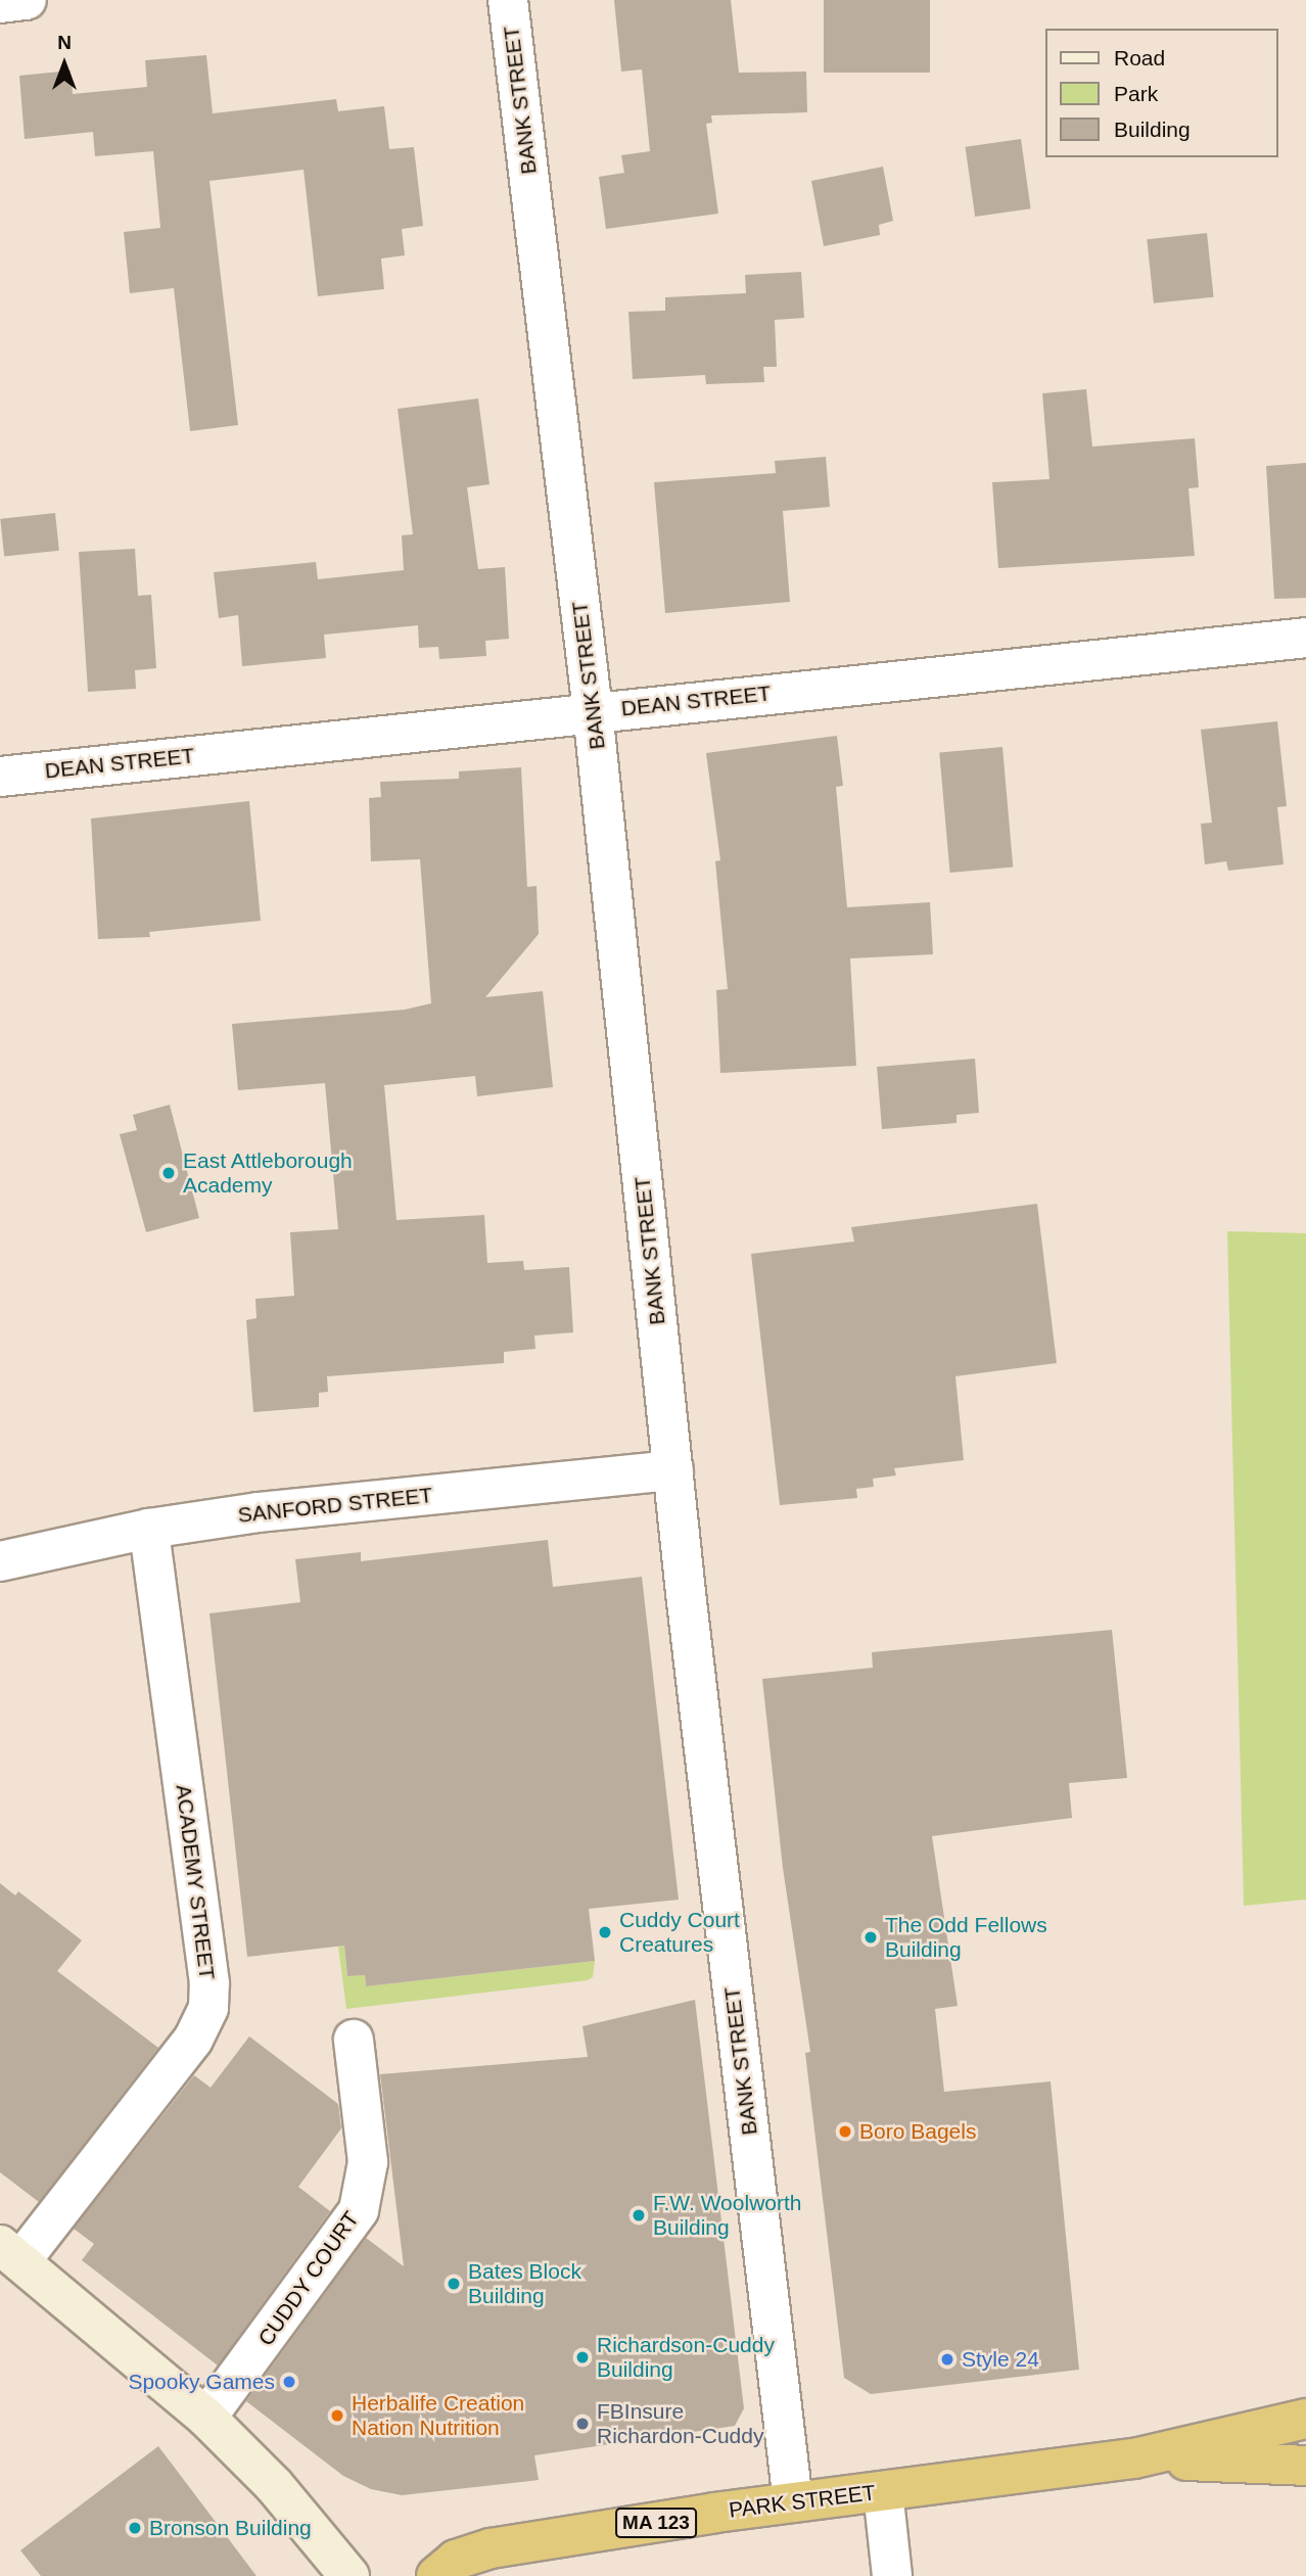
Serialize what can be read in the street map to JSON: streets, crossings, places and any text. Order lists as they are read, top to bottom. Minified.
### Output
{"streets":{"highway":["PARK STREET","MA 123"],"street":["BANK STREET","DEAN STREET","SANFORD STREET","ACADEMY STREET","CUDDY COURT"]},"crossings":[["BANK STREET","DEAN STREET"],["BANK STREET","SANFORD STREET"],["BANK STREET","PARK STREET"],["SANFORD STREET","ACADEMY STREET"]],"places":["East Attleborough Academy","Cuddy Court Creatures","The Odd Fellows Building","Boro Bagels","F.W. Woolworth Building","Bates Block Building","Richardson-Cuddy Building","Style 24","Spooky Games","Herbalife Creation Nation Nutrition","FBInsure Richardon-Cuddy","Bronson Building"],"legend":["Road","Park","Building"],"north":"top"}
